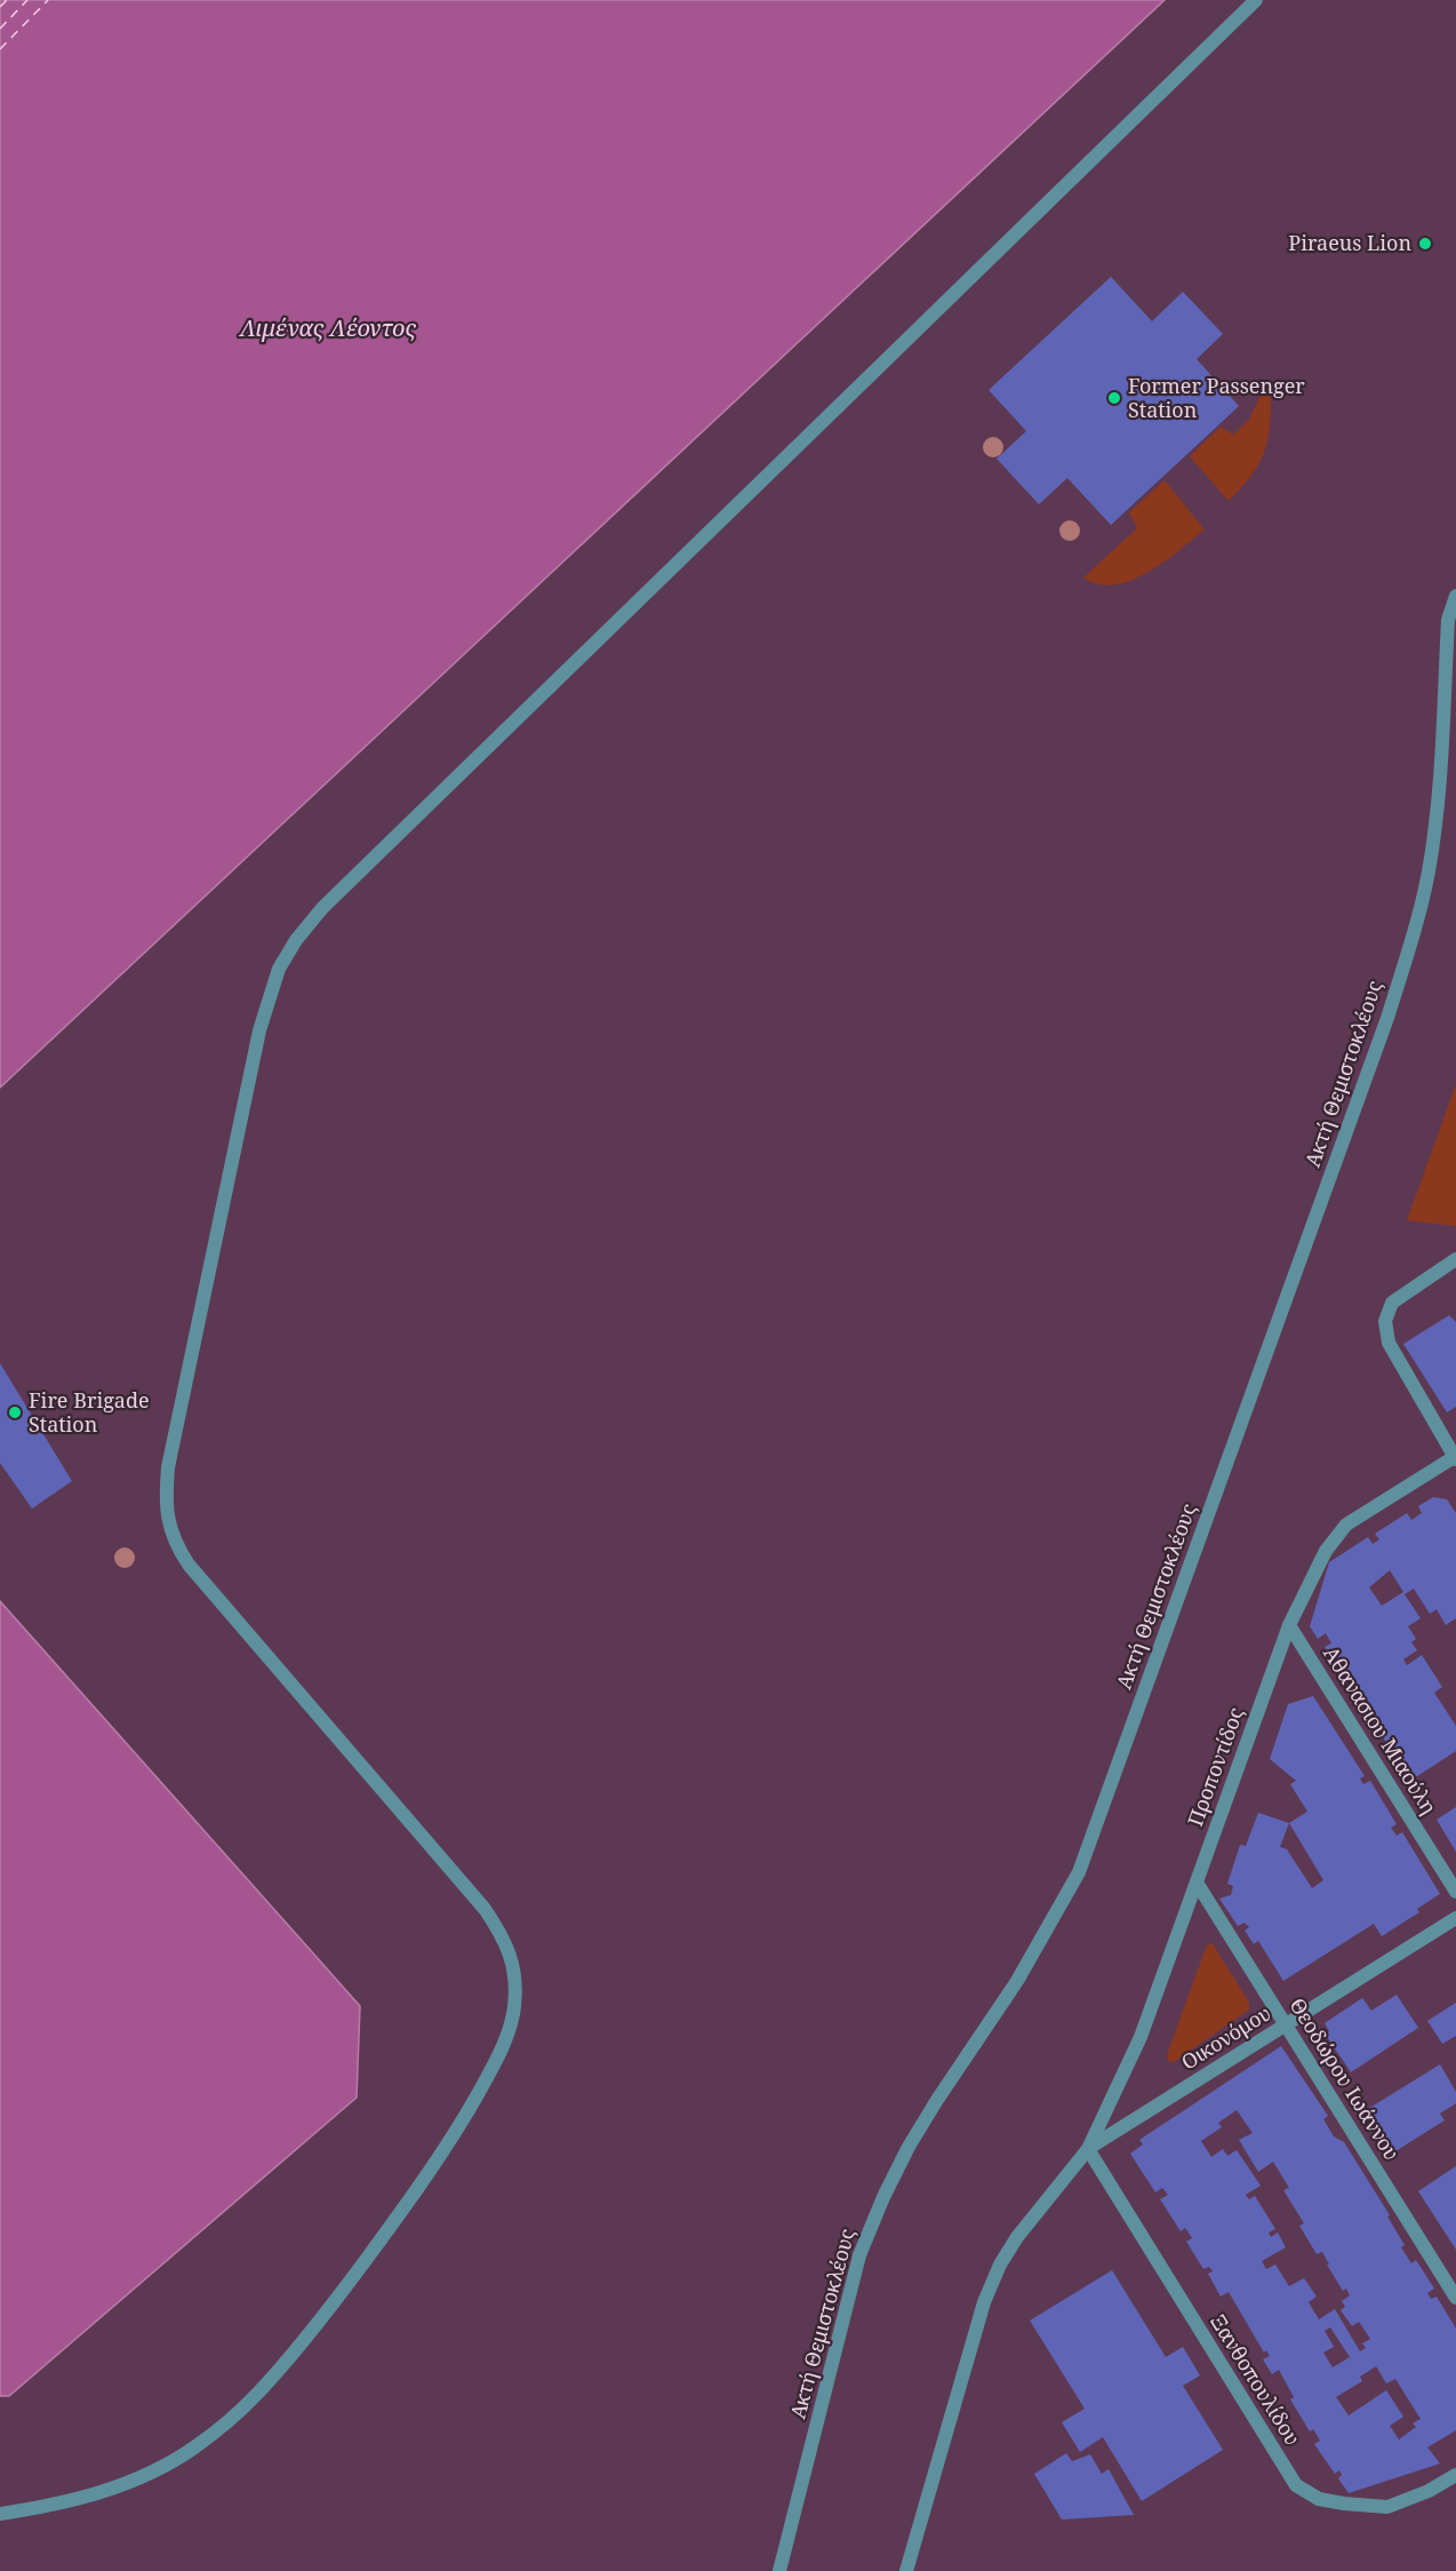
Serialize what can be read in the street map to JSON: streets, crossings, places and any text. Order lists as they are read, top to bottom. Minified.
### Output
{"streets":{"street":["Ακτή Θεμιστοκλέους","Αθανασιου Μιαούλη","Προποντίδος","Οικονόμου","Θεοδώρου Ιωάννου","Ξανθοπουλίδου"]},"crossings":[["Αθανασιου Μιαούλη","Προποντίδος"],["Προποντίδος","Οικονόμου"],["Προποντίδος","Θεοδώρου Ιωάννου"],["Προποντίδος","Ξανθοπουλίδου"],["Οικονόμου","Θεοδώρου Ιωάννου"],["Οικονόμου","Ξανθοπουλίδου"]],"water":["Λιμένας Λέοντος"],"places":["Piraeus Lion","Former Passenger Station","Fire Brigade Station"]}
